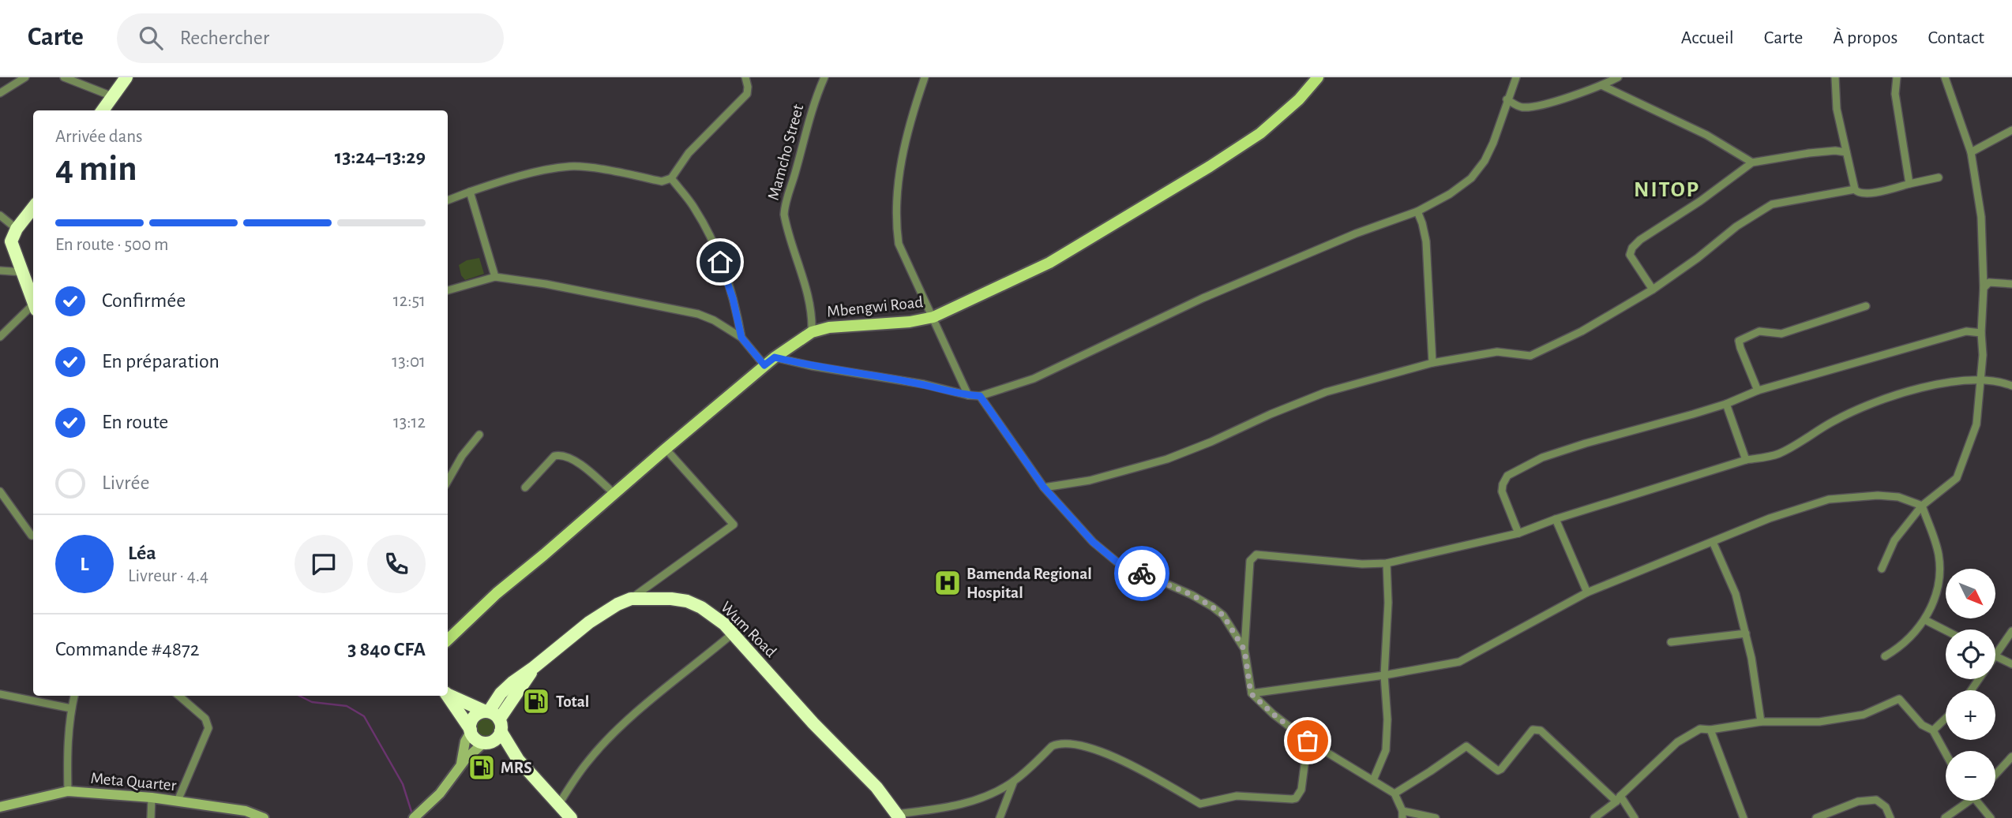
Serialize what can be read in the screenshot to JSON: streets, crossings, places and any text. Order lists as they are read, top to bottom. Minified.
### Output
{"streets":{"highway":["Wum Road"],"main road":["Mbengwi Road","Meta Quarter"],"street":["Mamcho Street"]},"crossings":[["Mamcho Street","Mbengwi Road"]],"districts":["NITOP"],"places":{"hospital":["Bamenda Regional Hospital"],"fuel station":["Total","MRS"]},"north":"bottom right","page":{"header":"Carte","search":"Rechercher","nav":["Accueil","Carte","À propos","Contact"],"heading":["4 min","Arrivée dans","13:24–13:29"],"panel":["Léa","Livreur · 4.4","Commande #4872","3 840 CFA"],"bar":"En route · 500 m","list":[["Confirmée","12:51"],["En préparation","13:01"],["En route","13:12"],"Livrée"],"round":"L","map_buttons":["+","−"]}}
